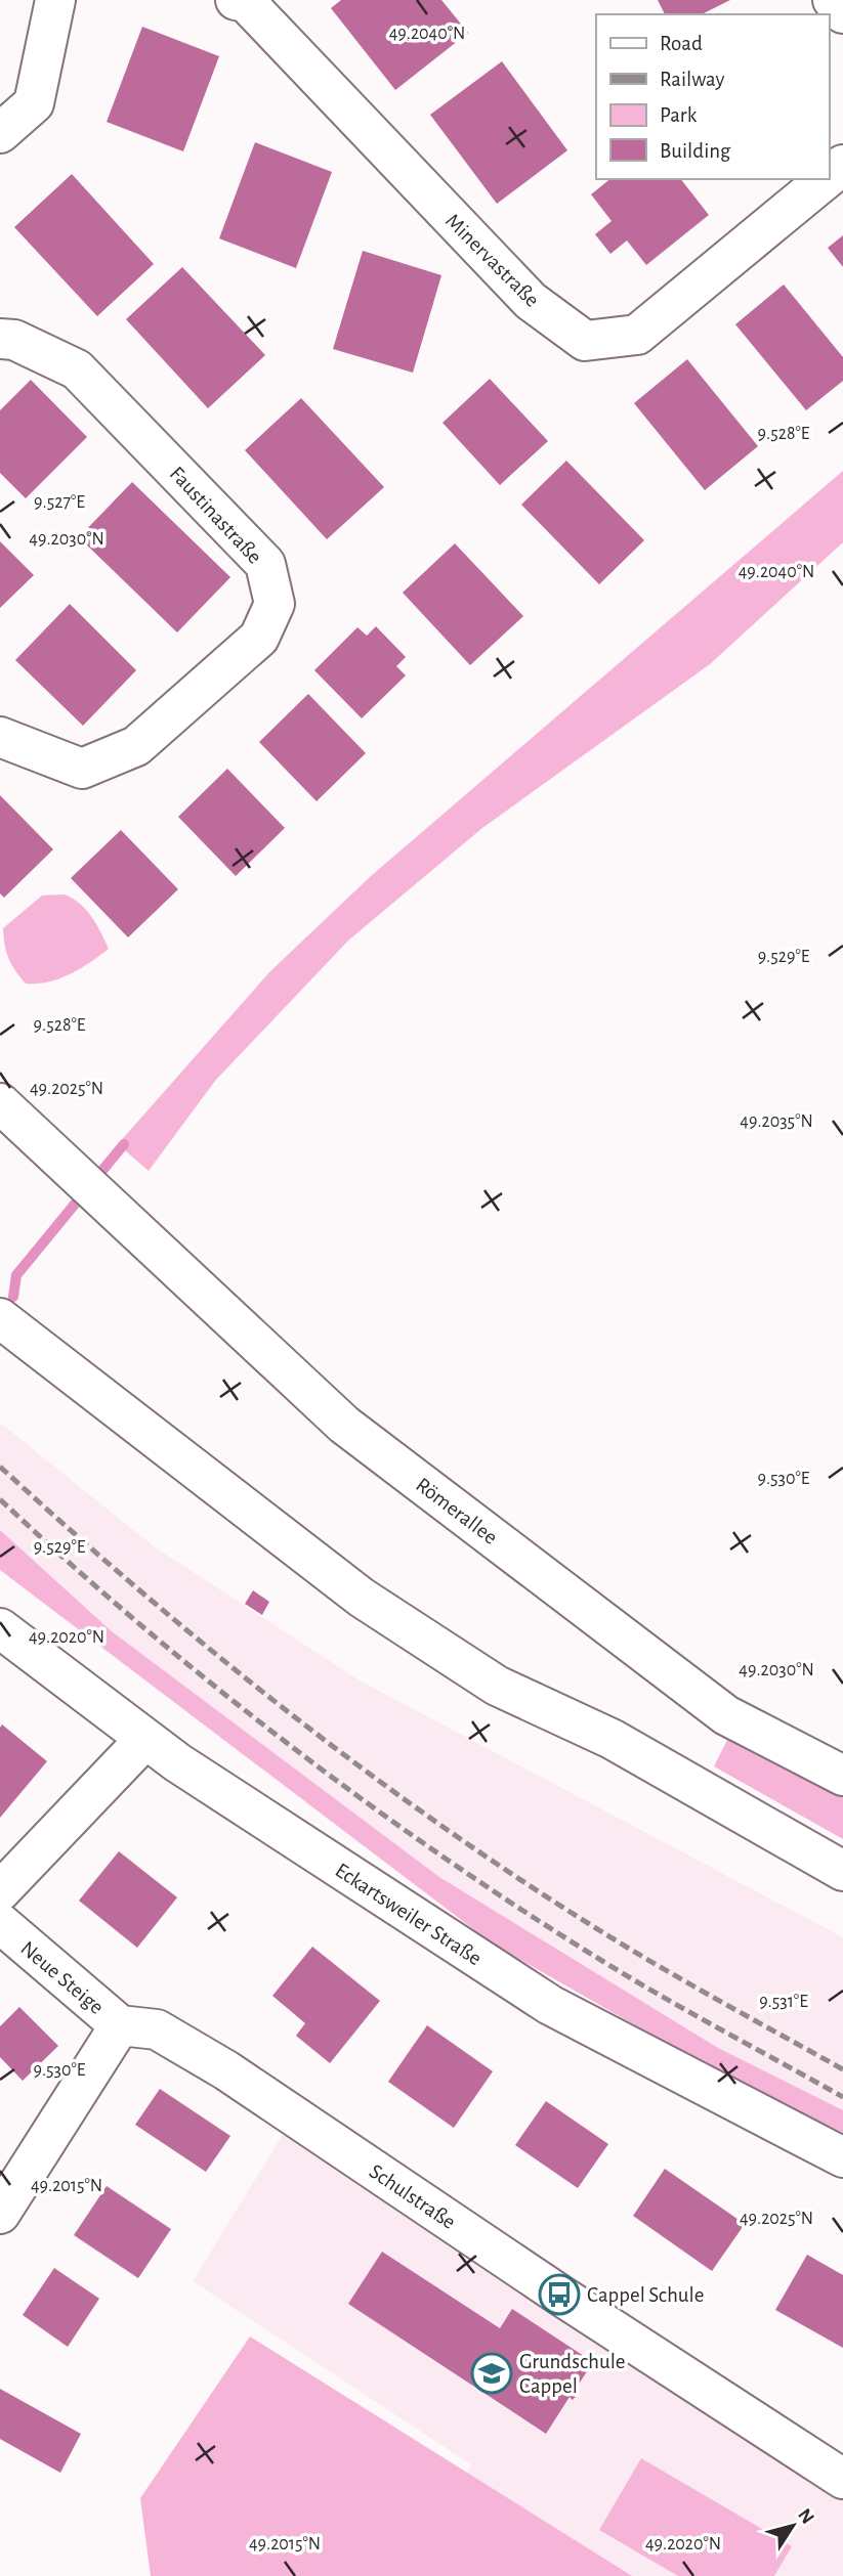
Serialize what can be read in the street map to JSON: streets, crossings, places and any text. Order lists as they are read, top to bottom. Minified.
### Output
{"streets":{"street":["Minervastraße","Faustinastraße","Römerallee","Eckartsweiler Straße","Neue Steige","Schulstraße"]},"crossings":[["Neue Steige","Schulstraße"]],"places":{"bus stop":["Cappel Schule"],"school or university":["Grundschule Cappel"]},"legend":["Road","Railway","Park","Building"],"north":"top right","coordinates":["49.2040°N","9.528°E","9.527°E","49.2030°N","9.529°E","49.2025°N","49.2035°N","9.530°E","49.2020°N","9.531°E","49.2015°N"]}
